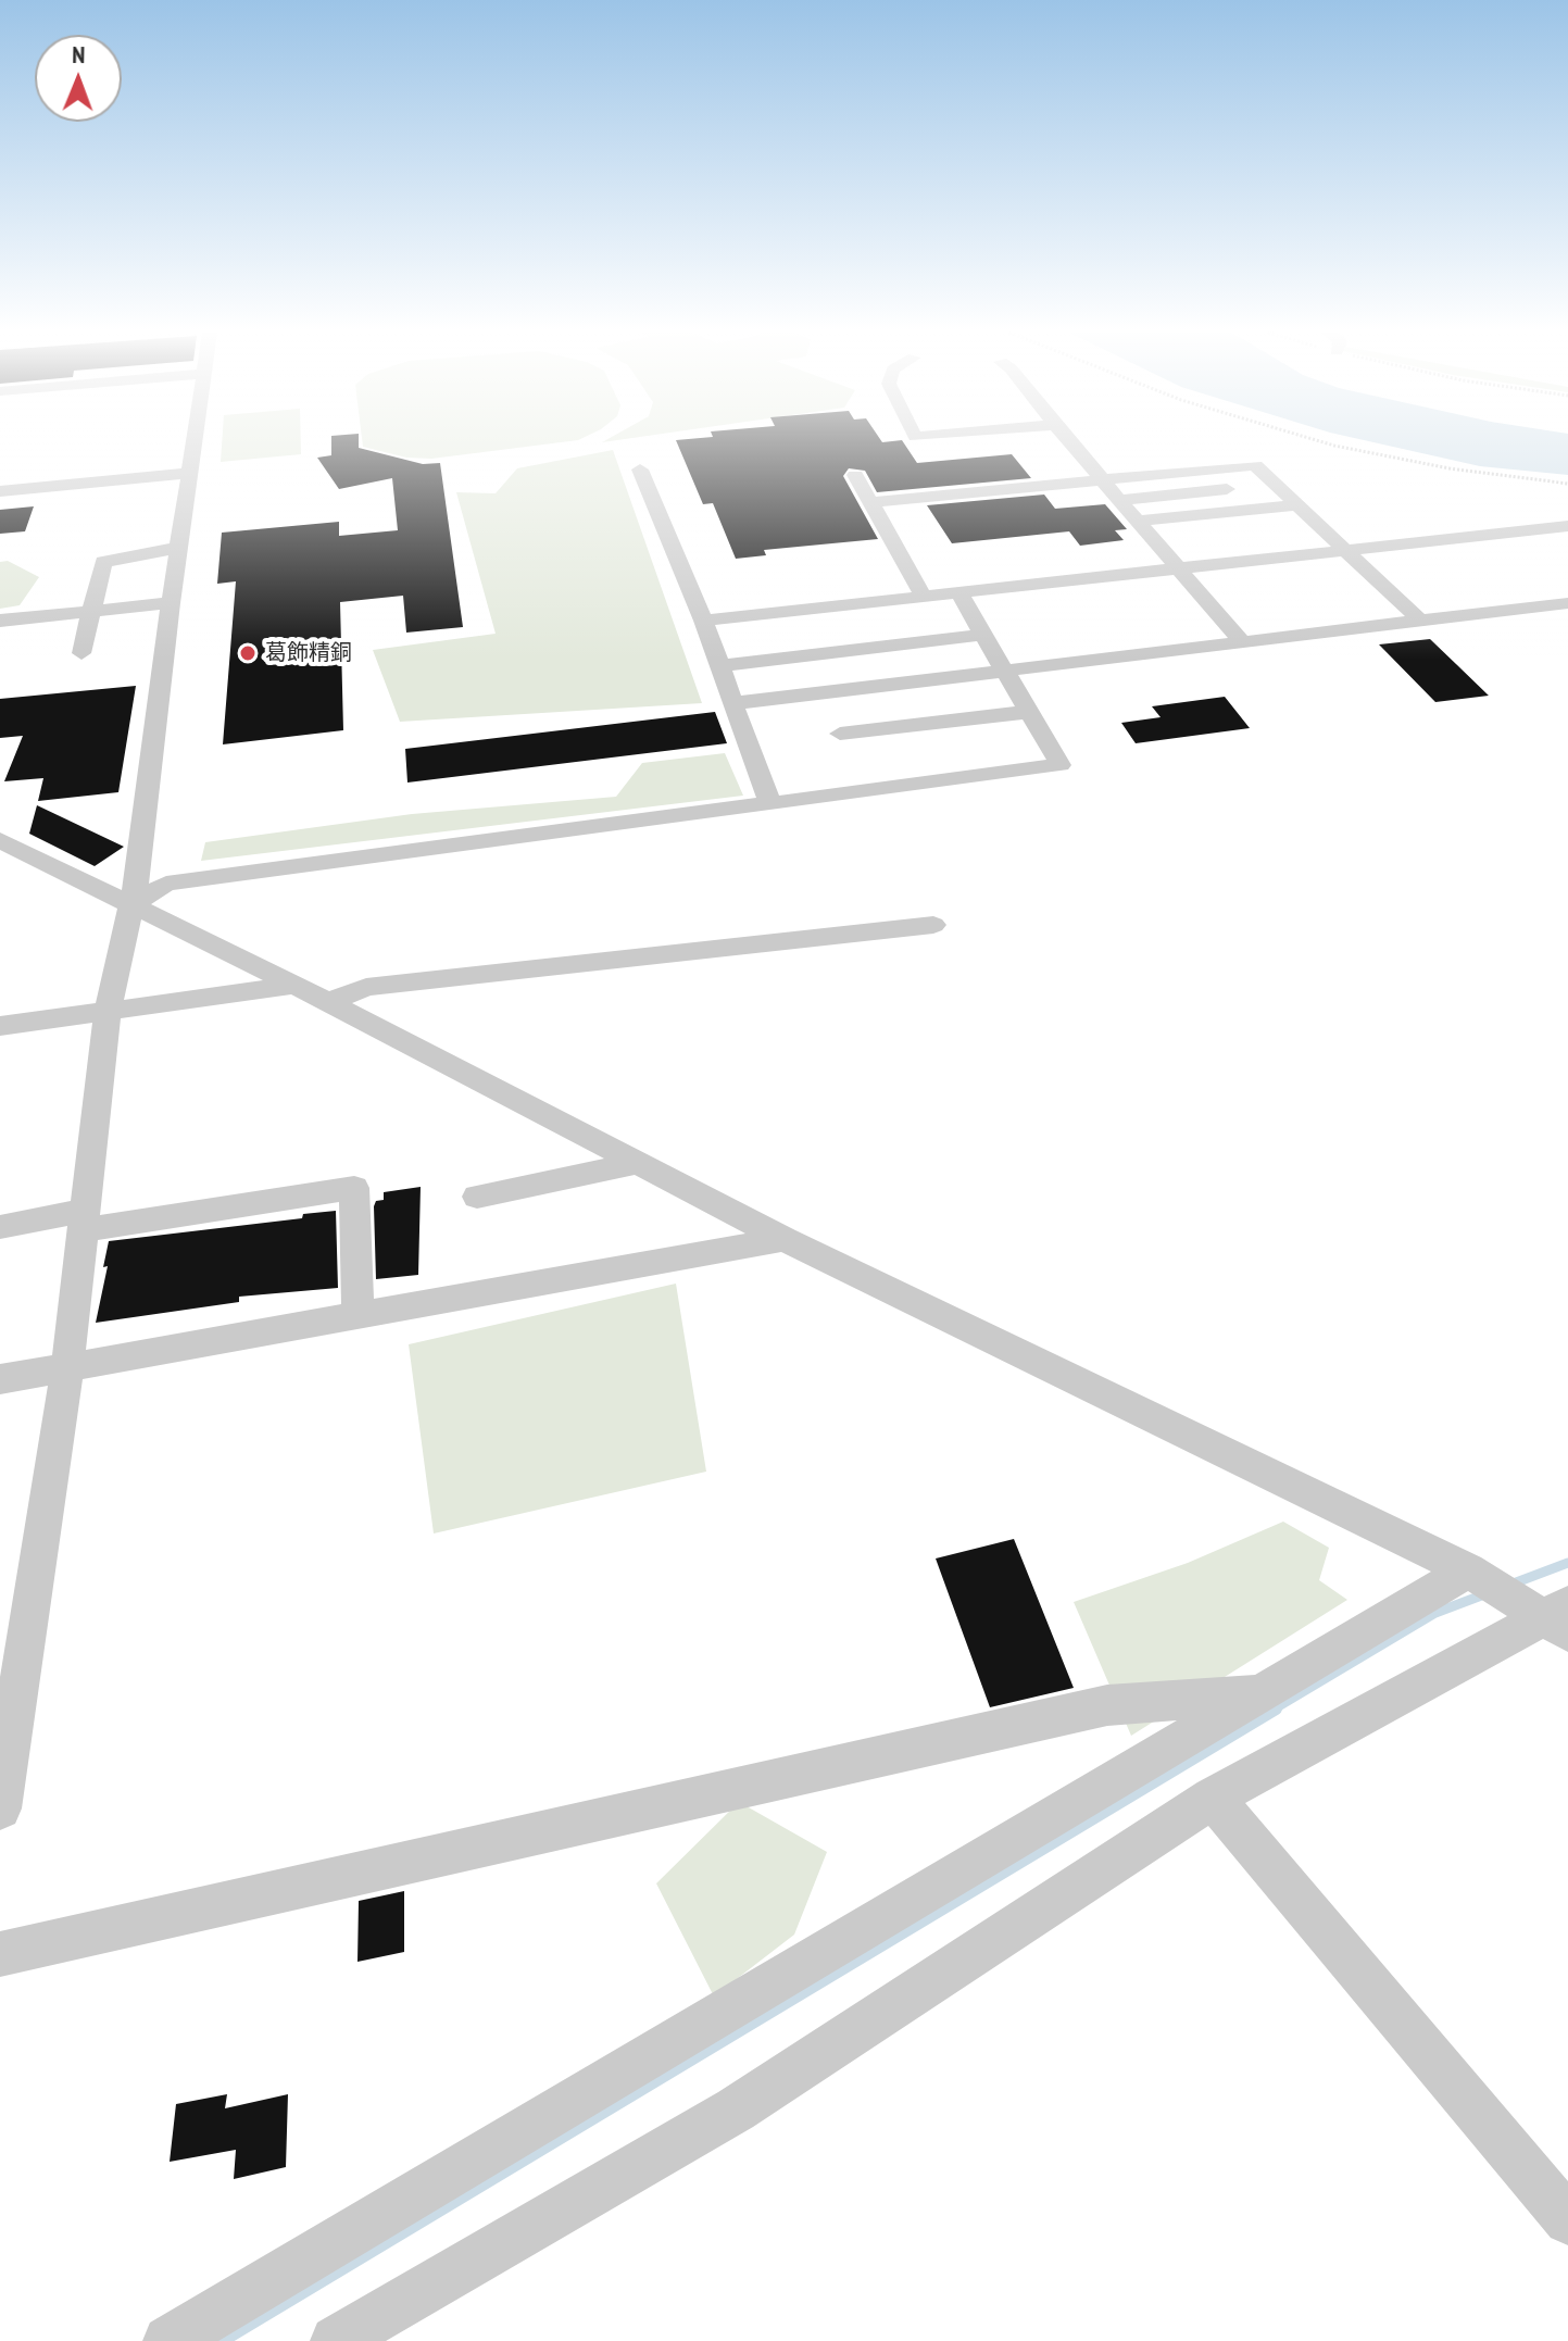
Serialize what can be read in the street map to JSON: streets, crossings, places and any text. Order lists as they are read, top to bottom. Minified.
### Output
{"places":["葛飾精銅"],"north":"top"}
